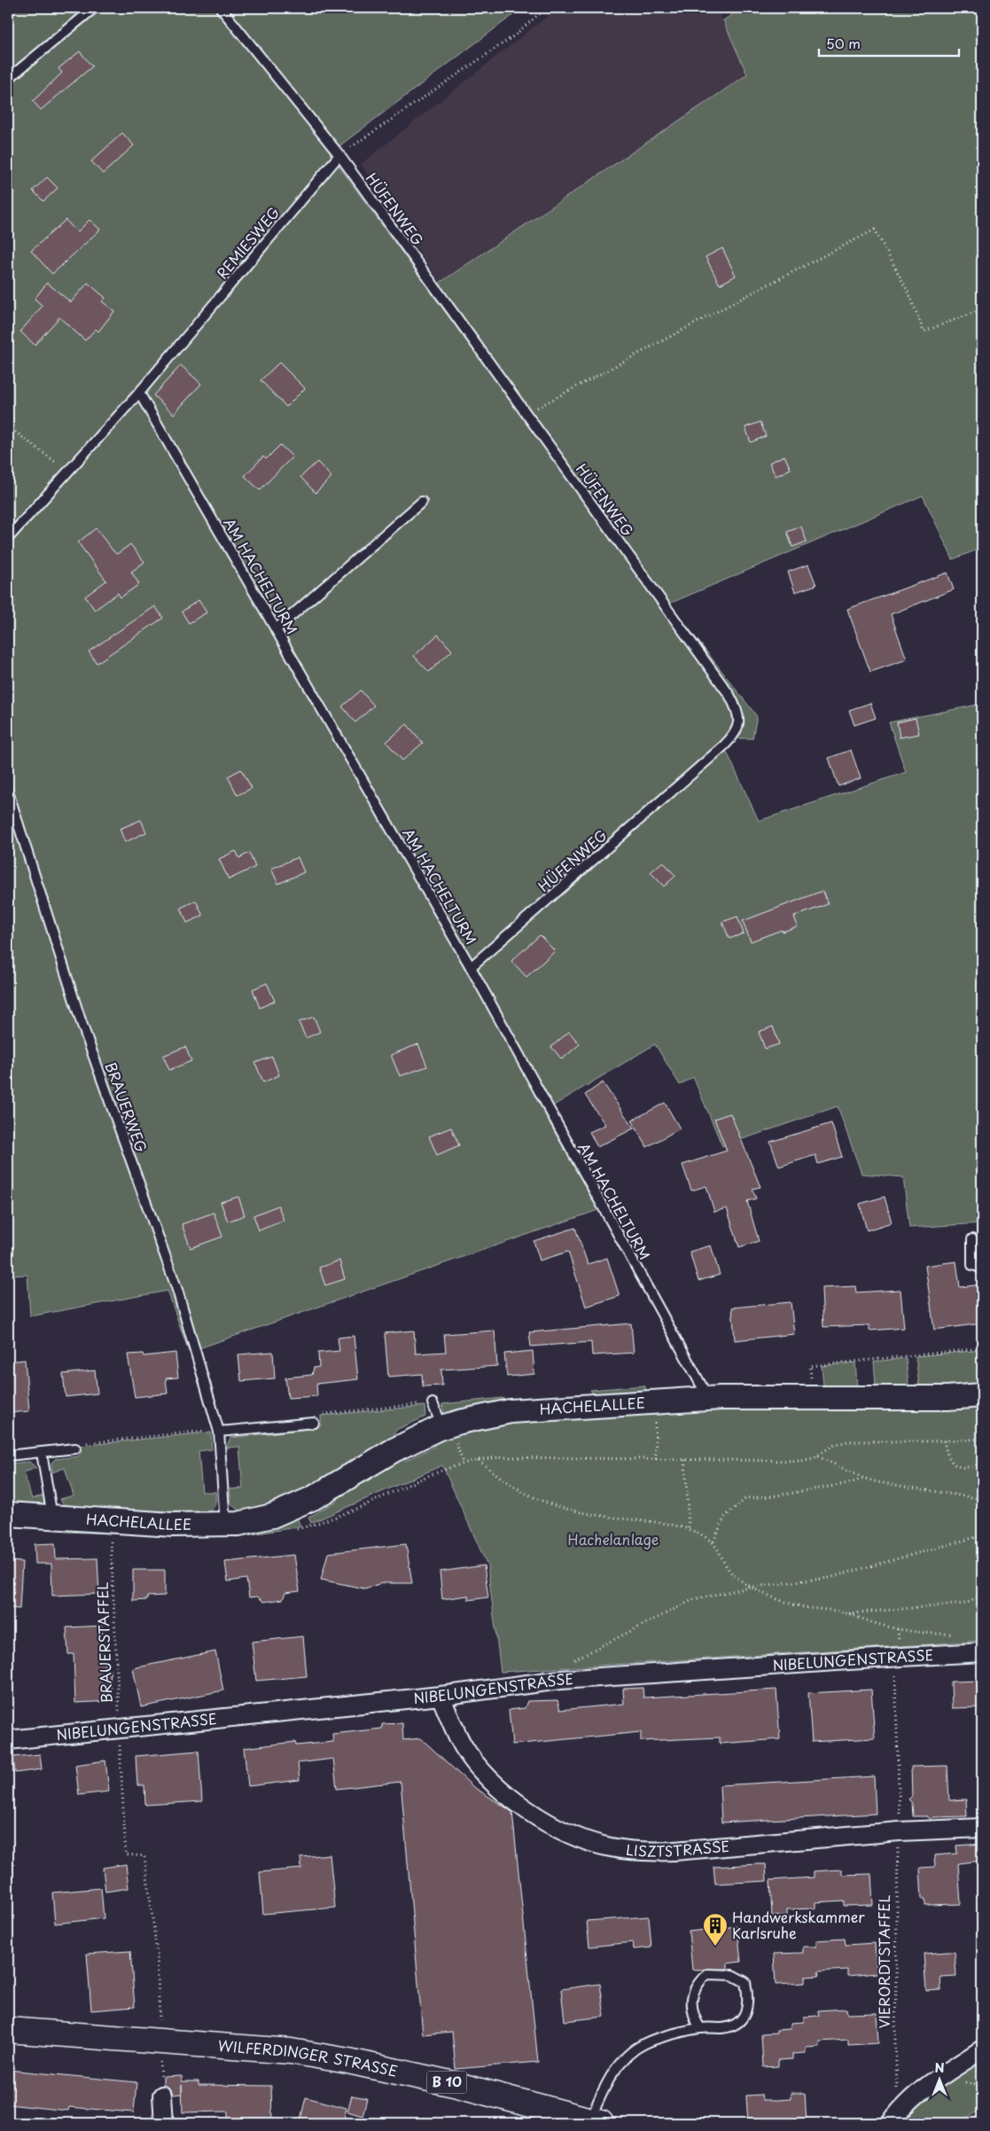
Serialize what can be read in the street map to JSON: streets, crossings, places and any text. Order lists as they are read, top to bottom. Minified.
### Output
{"streets":{"main road":["WILFERDINGER STRASSE","B 10"],"street":["HACHELALLEE","NIBELUNGENSTRASSE","LISZTSTRASSE"],"lane":["HÜFENWEG","REMIESWEG","AM HACHELTURM","BRAUERWEG"],"path":["BRAUERSTAFFEL","VIERORDTSTAFFEL"]},"crossings":[["HÜFENWEG","REMIESWEG"],["HÜFENWEG","AM HACHELTURM"],["REMIESWEG","AM HACHELTURM"],["AM HACHELTURM","HACHELALLEE"],["HACHELALLEE","BRAUERSTAFFEL"],["BRAUERSTAFFEL","NIBELUNGENSTRASSE"],["BRAUERSTAFFEL","WILFERDINGER STRASSE"],["NIBELUNGENSTRASSE","LISZTSTRASSE"],["NIBELUNGENSTRASSE","VIERORDTSTAFFEL"],["LISZTSTRASSE","VIERORDTSTAFFEL"]],"parks":["Hachelanlage"],"places":{"building":["Handwerkskammer Karlsruhe"]},"scale_bar":"50 m","north":"top"}
